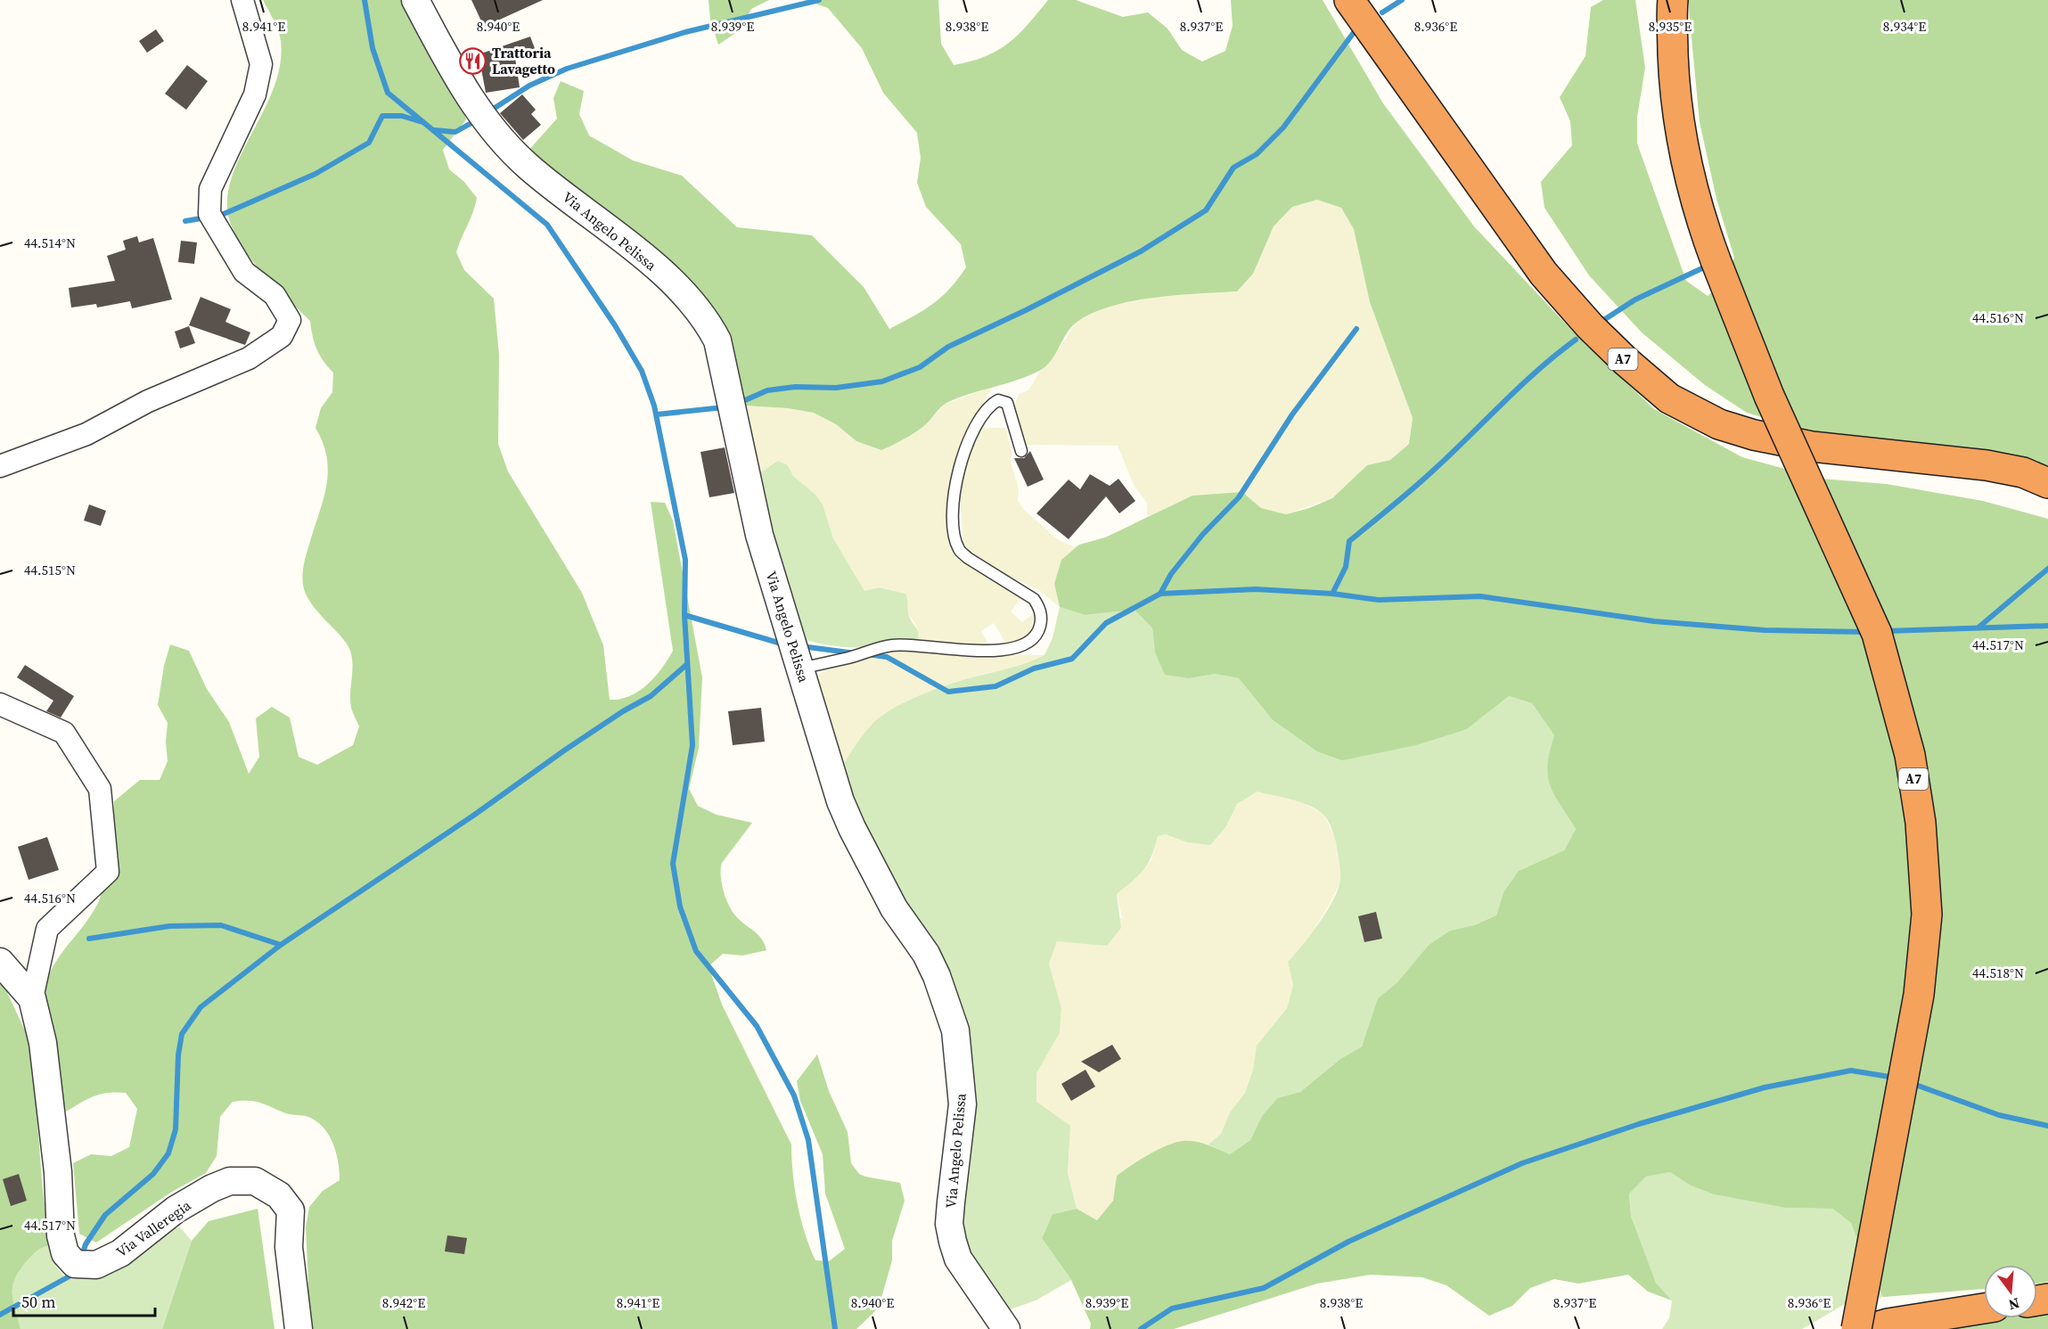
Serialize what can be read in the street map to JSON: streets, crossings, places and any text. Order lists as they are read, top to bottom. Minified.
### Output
{"streets":{"highway":["A7"],"street":["Via Angelo Pelissa","Via Valleregia"]},"places":{"restaurant":["Trattoria Lavagetto"]},"scale_bar":"50 m","north":"bottom","coordinates":["8.941°E","8.940°E","8.939°E","8.938°E","8.937°E","8.936°E","8.935°E","8.934°E","44.514°N","44.516°N","44.515°N","44.517°N","44.518°N","8.942°E"]}
